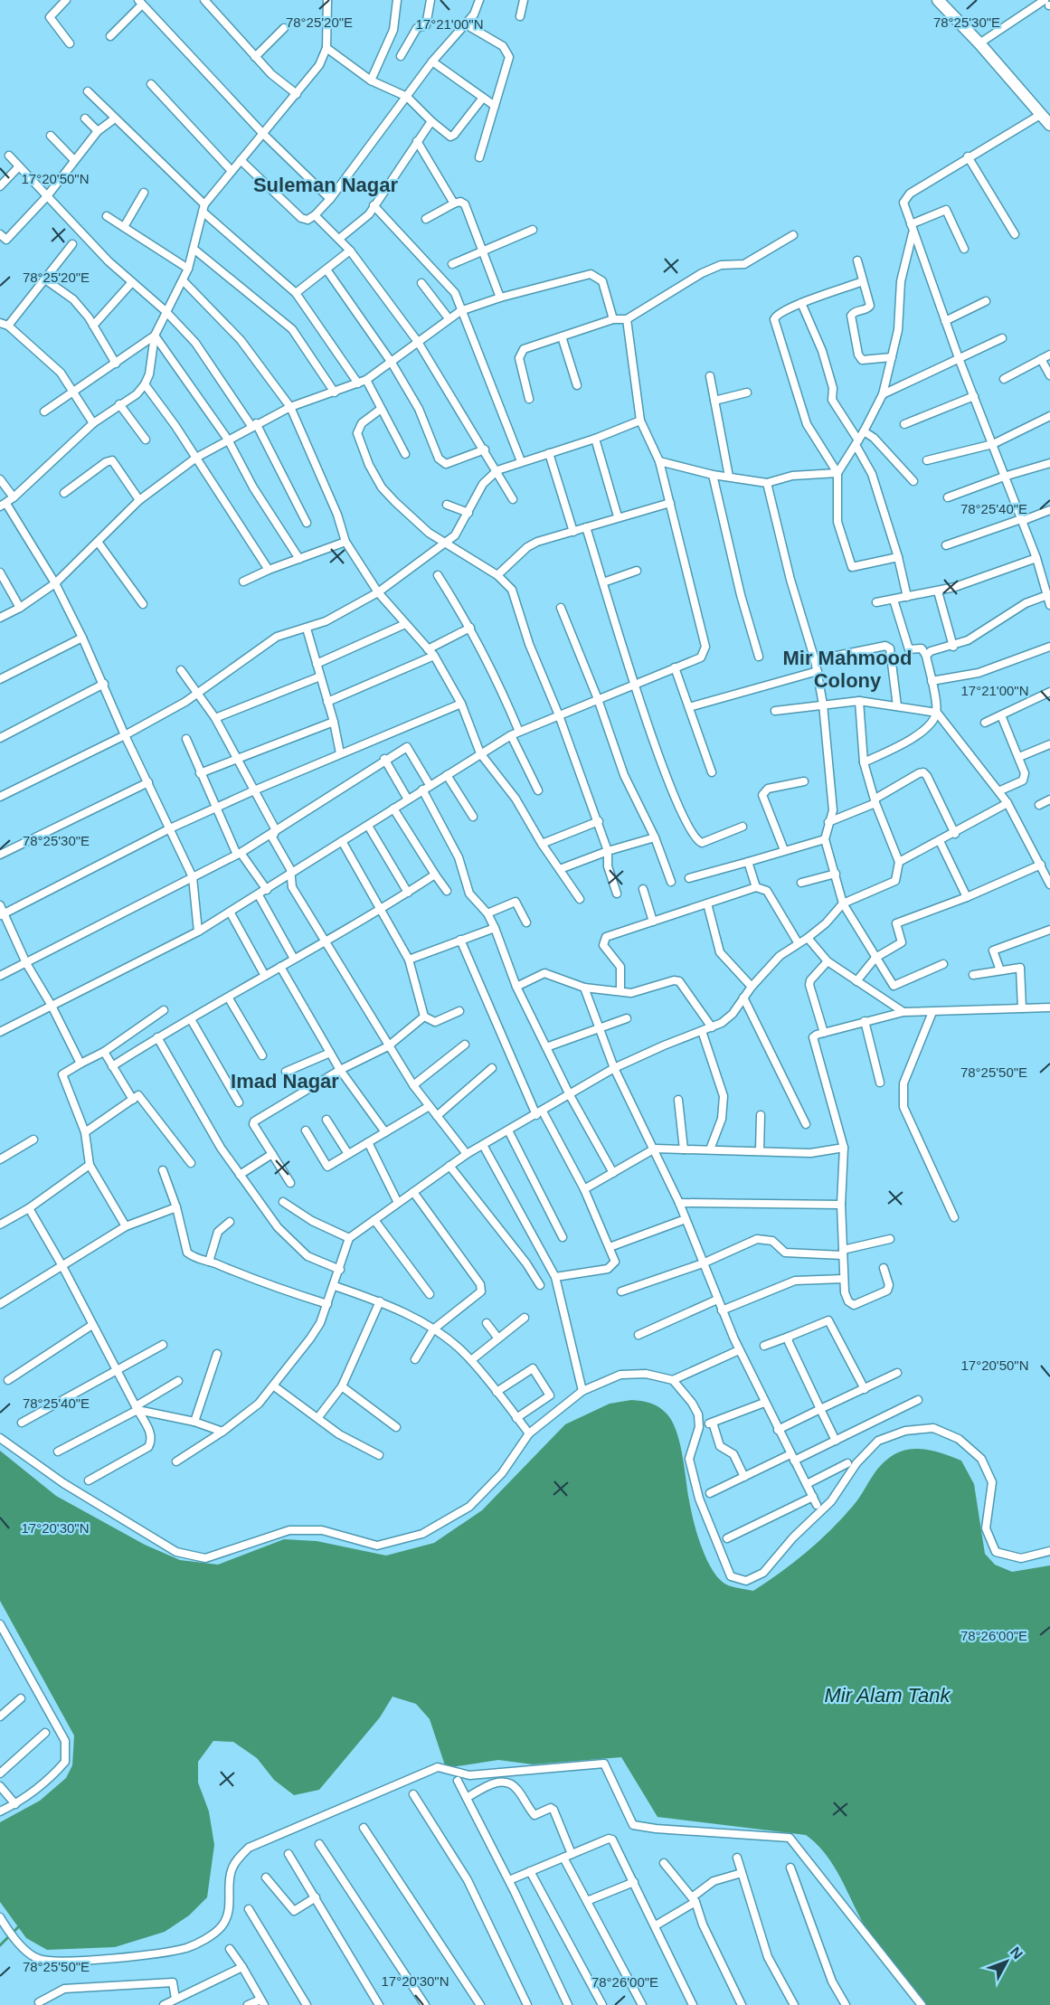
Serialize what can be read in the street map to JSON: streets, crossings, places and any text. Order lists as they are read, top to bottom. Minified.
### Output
{"districts":["Suleman Nagar","Mir Mahmood Colony","Imad Nagar"],"water":["Mir Alam Tank"],"north":"top right","coordinates":["78°25'20\"E","78°25'30\"E","17°21'00\"N","17°20'50\"N","78°25'40\"E","78°25'50\"E","17°20'30\"N","78°26'00\"E"]}
